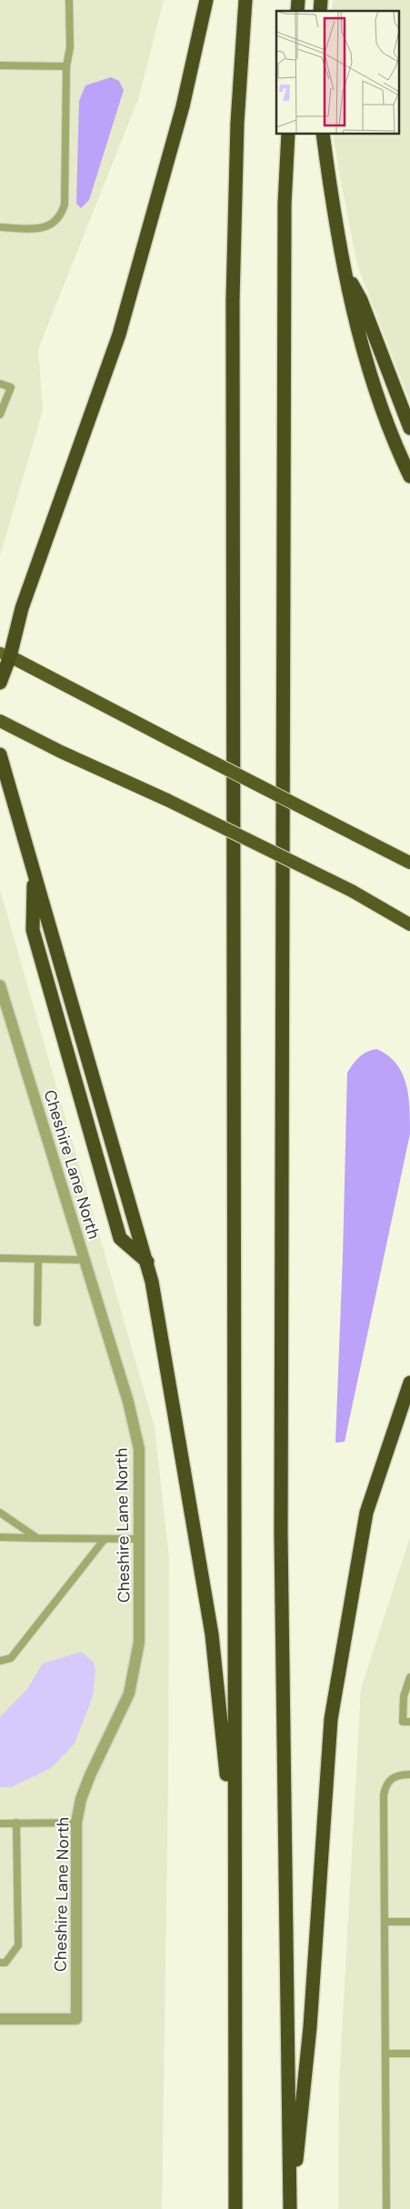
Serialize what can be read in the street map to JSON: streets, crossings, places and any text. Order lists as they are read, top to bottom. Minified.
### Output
{"streets":{"street":["Cheshire Lane North"]}}
